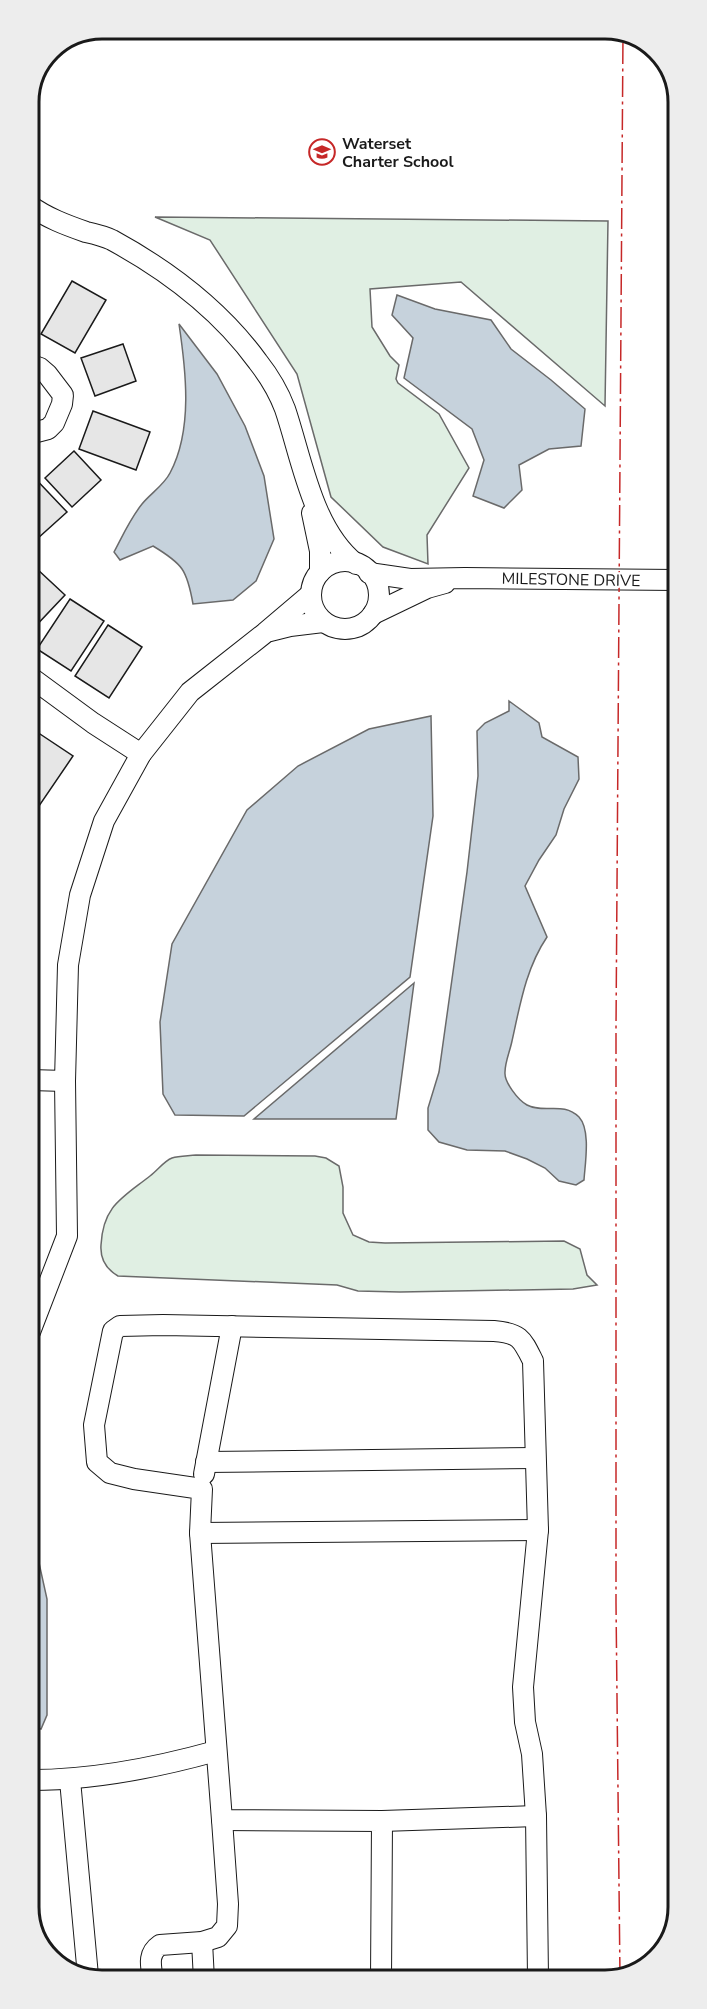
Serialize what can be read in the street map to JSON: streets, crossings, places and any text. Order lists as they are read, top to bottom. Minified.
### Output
{"streets":{"street":["MILESTONE DRIVE"]},"places":{"school or university":["Waterset Charter School"]}}
